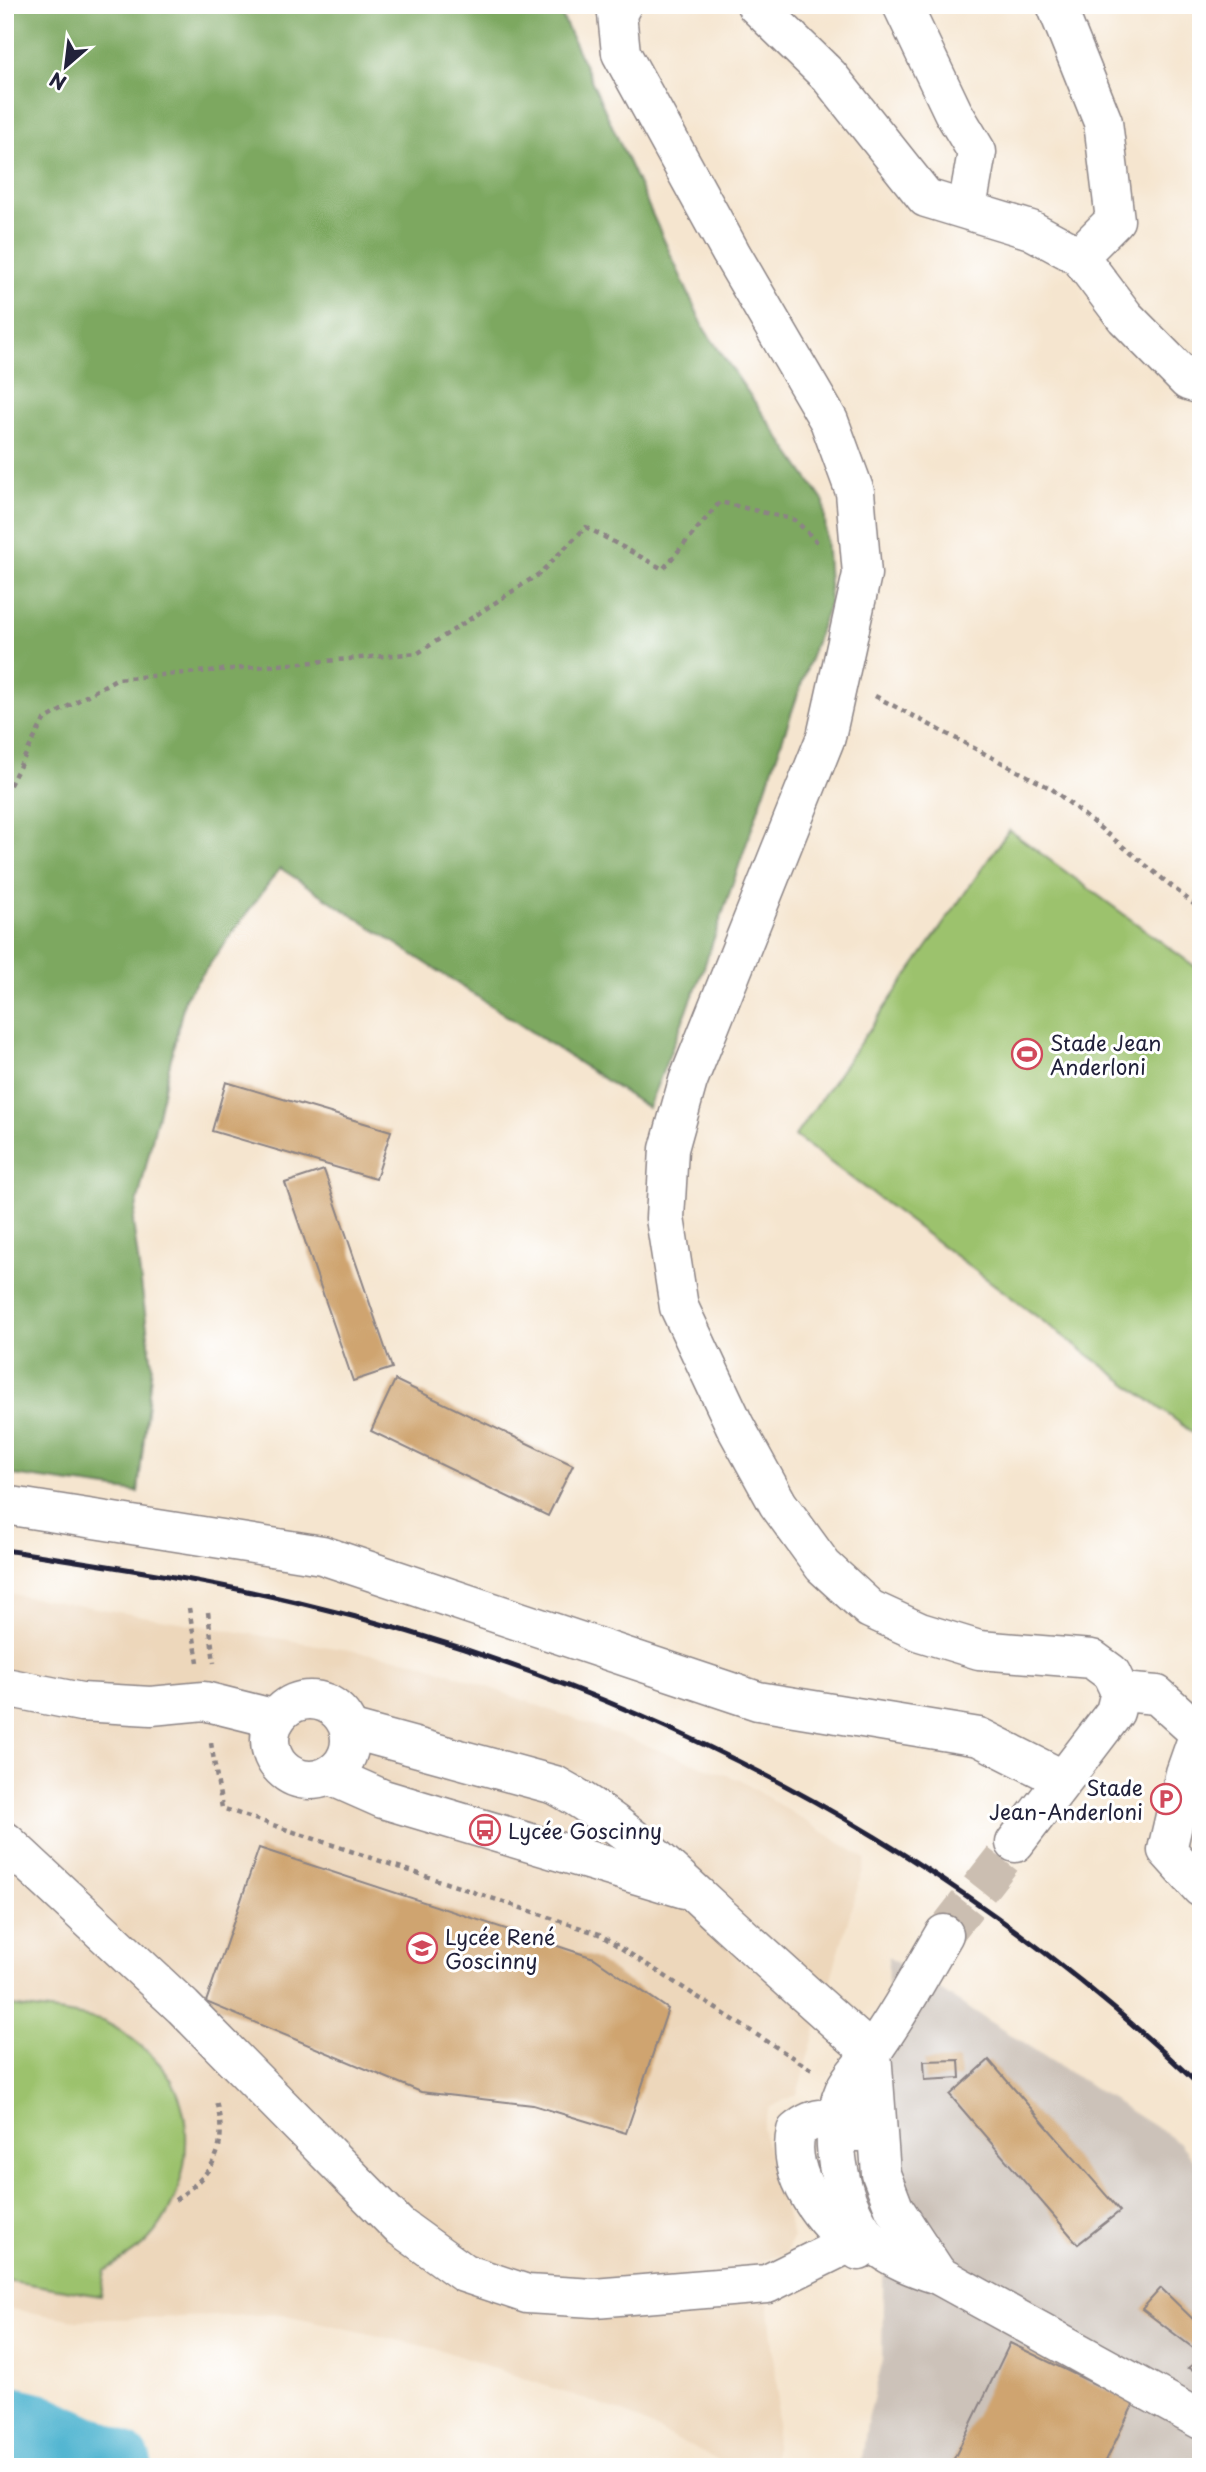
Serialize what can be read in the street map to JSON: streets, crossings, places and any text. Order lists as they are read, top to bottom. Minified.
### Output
{"places":{"sports":["Stade Jean Anderloni"],"parking":["Stade Jean-Anderloni"],"bus stop":["Lycée Goscinny"],"school or university":["Lycée René Goscinny"]},"north":"bottom left"}
